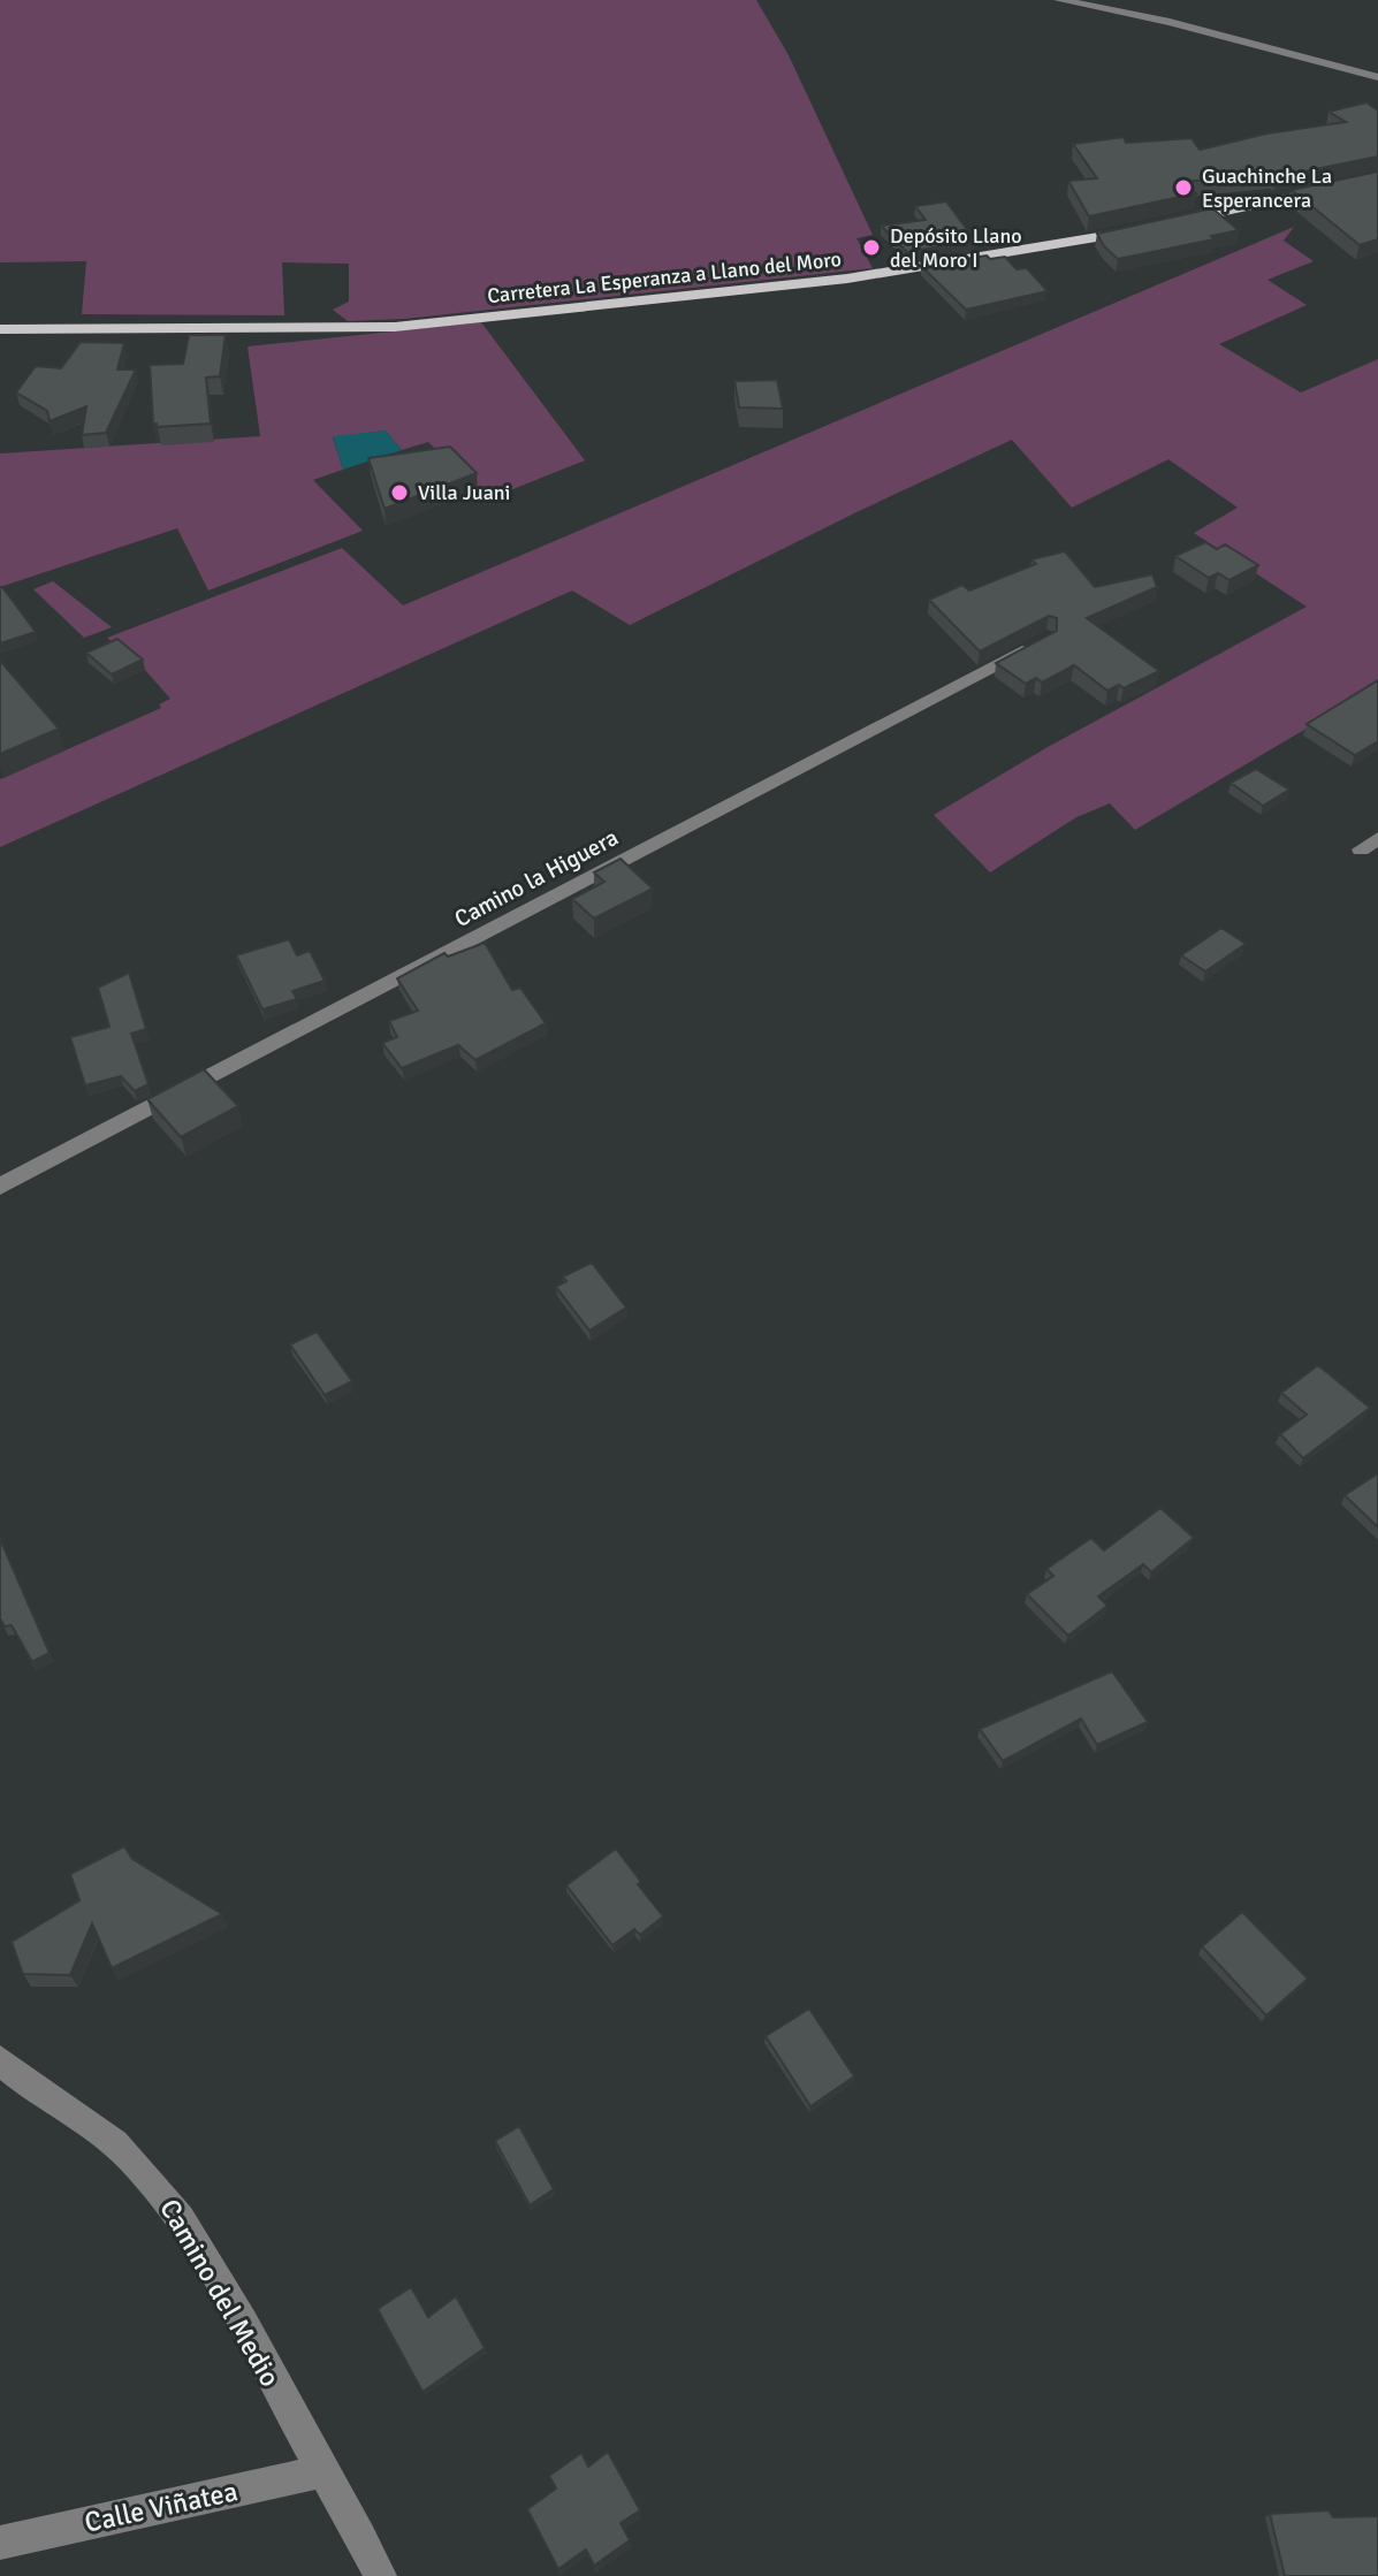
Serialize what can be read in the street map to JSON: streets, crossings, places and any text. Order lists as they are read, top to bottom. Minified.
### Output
{"streets":{"main road":["Carretera La Esperanza a Llano del Moro"],"street":["Camino la Higuera","Camino del Medio","Calle Viñatea"]},"crossings":[["Camino del Medio","Calle Viñatea"]],"places":["Guachinche La Esperancera","Depósito Llano del Moro I","Villa Juani"]}
